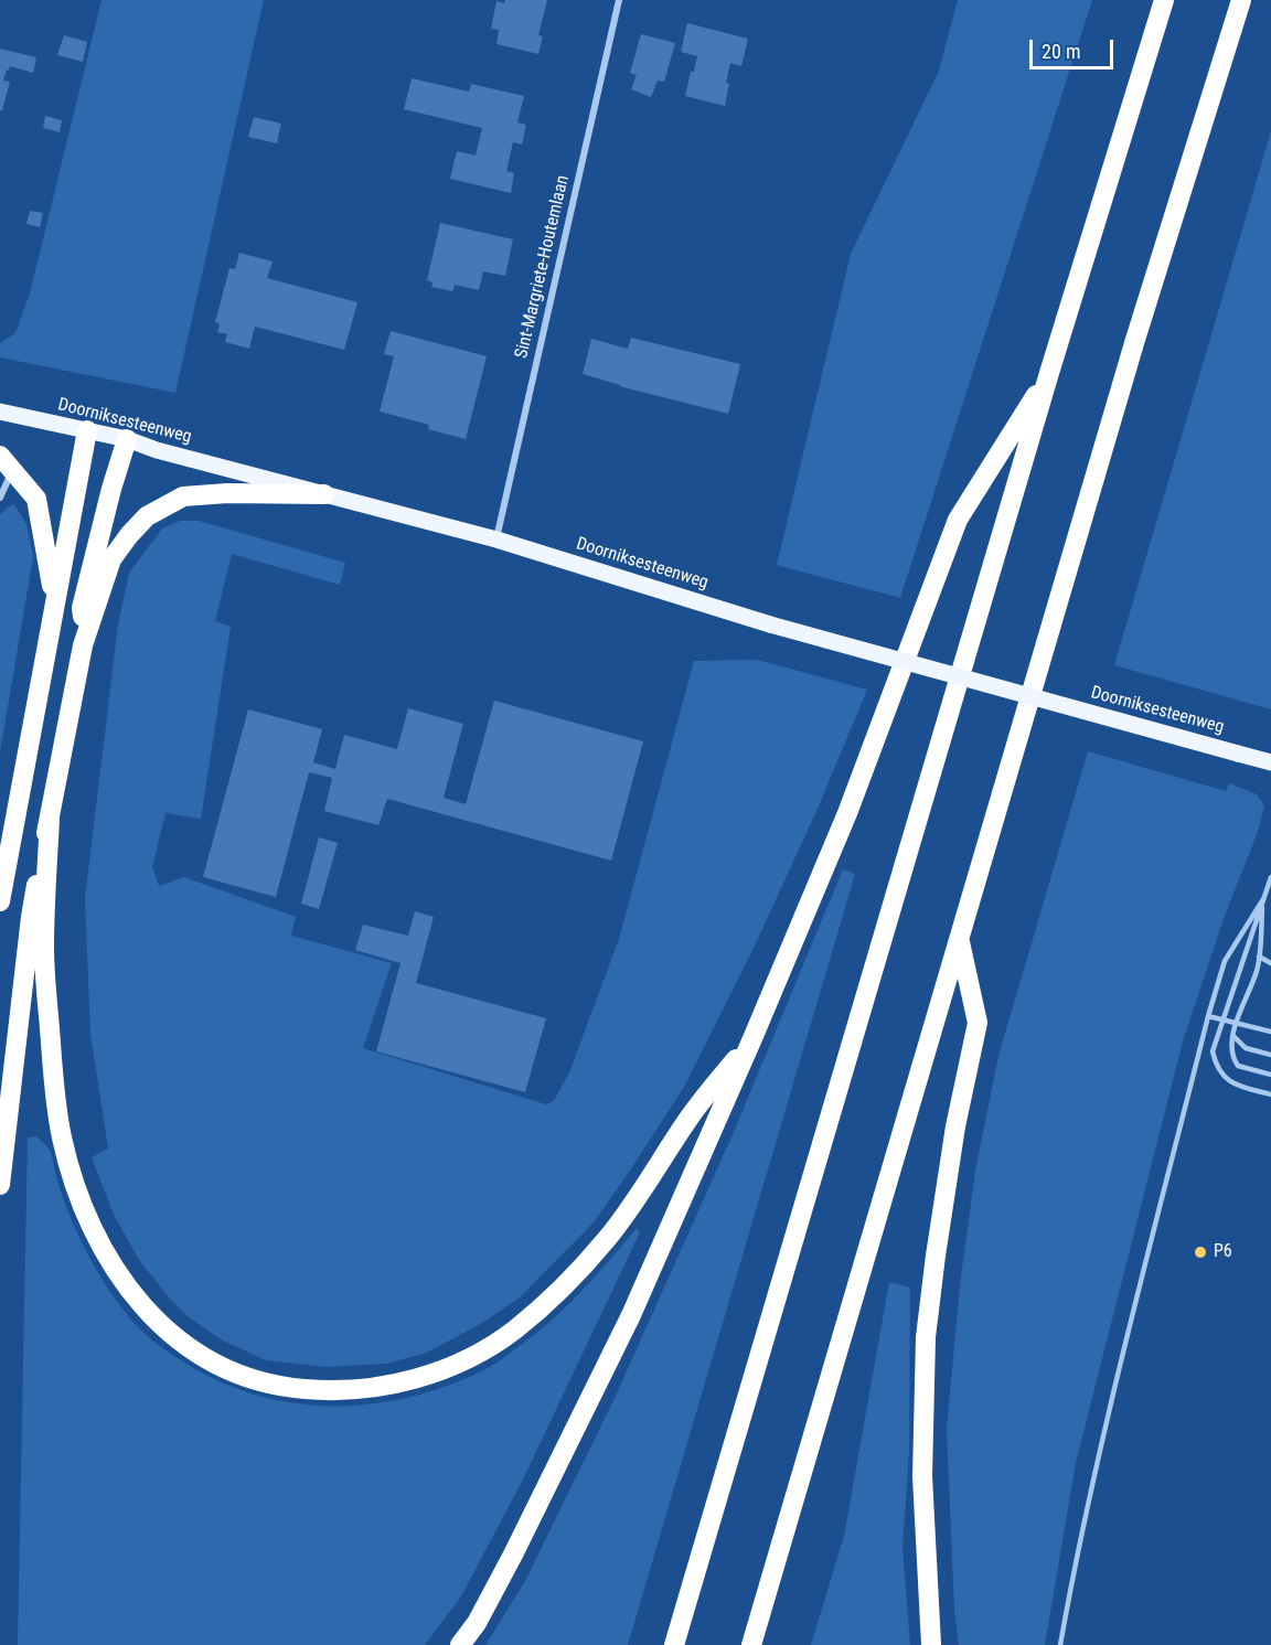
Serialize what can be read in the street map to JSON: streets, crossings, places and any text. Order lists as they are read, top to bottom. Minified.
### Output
{"streets":{"main road":["Doorniksesteenweg"],"street":["Sint-Margriete-Houtemlaan"]},"crossings":[["Sint-Margriete-Houtemlaan","Doorniksesteenweg"]],"places":["P6"],"scale_bar":"20 m"}
